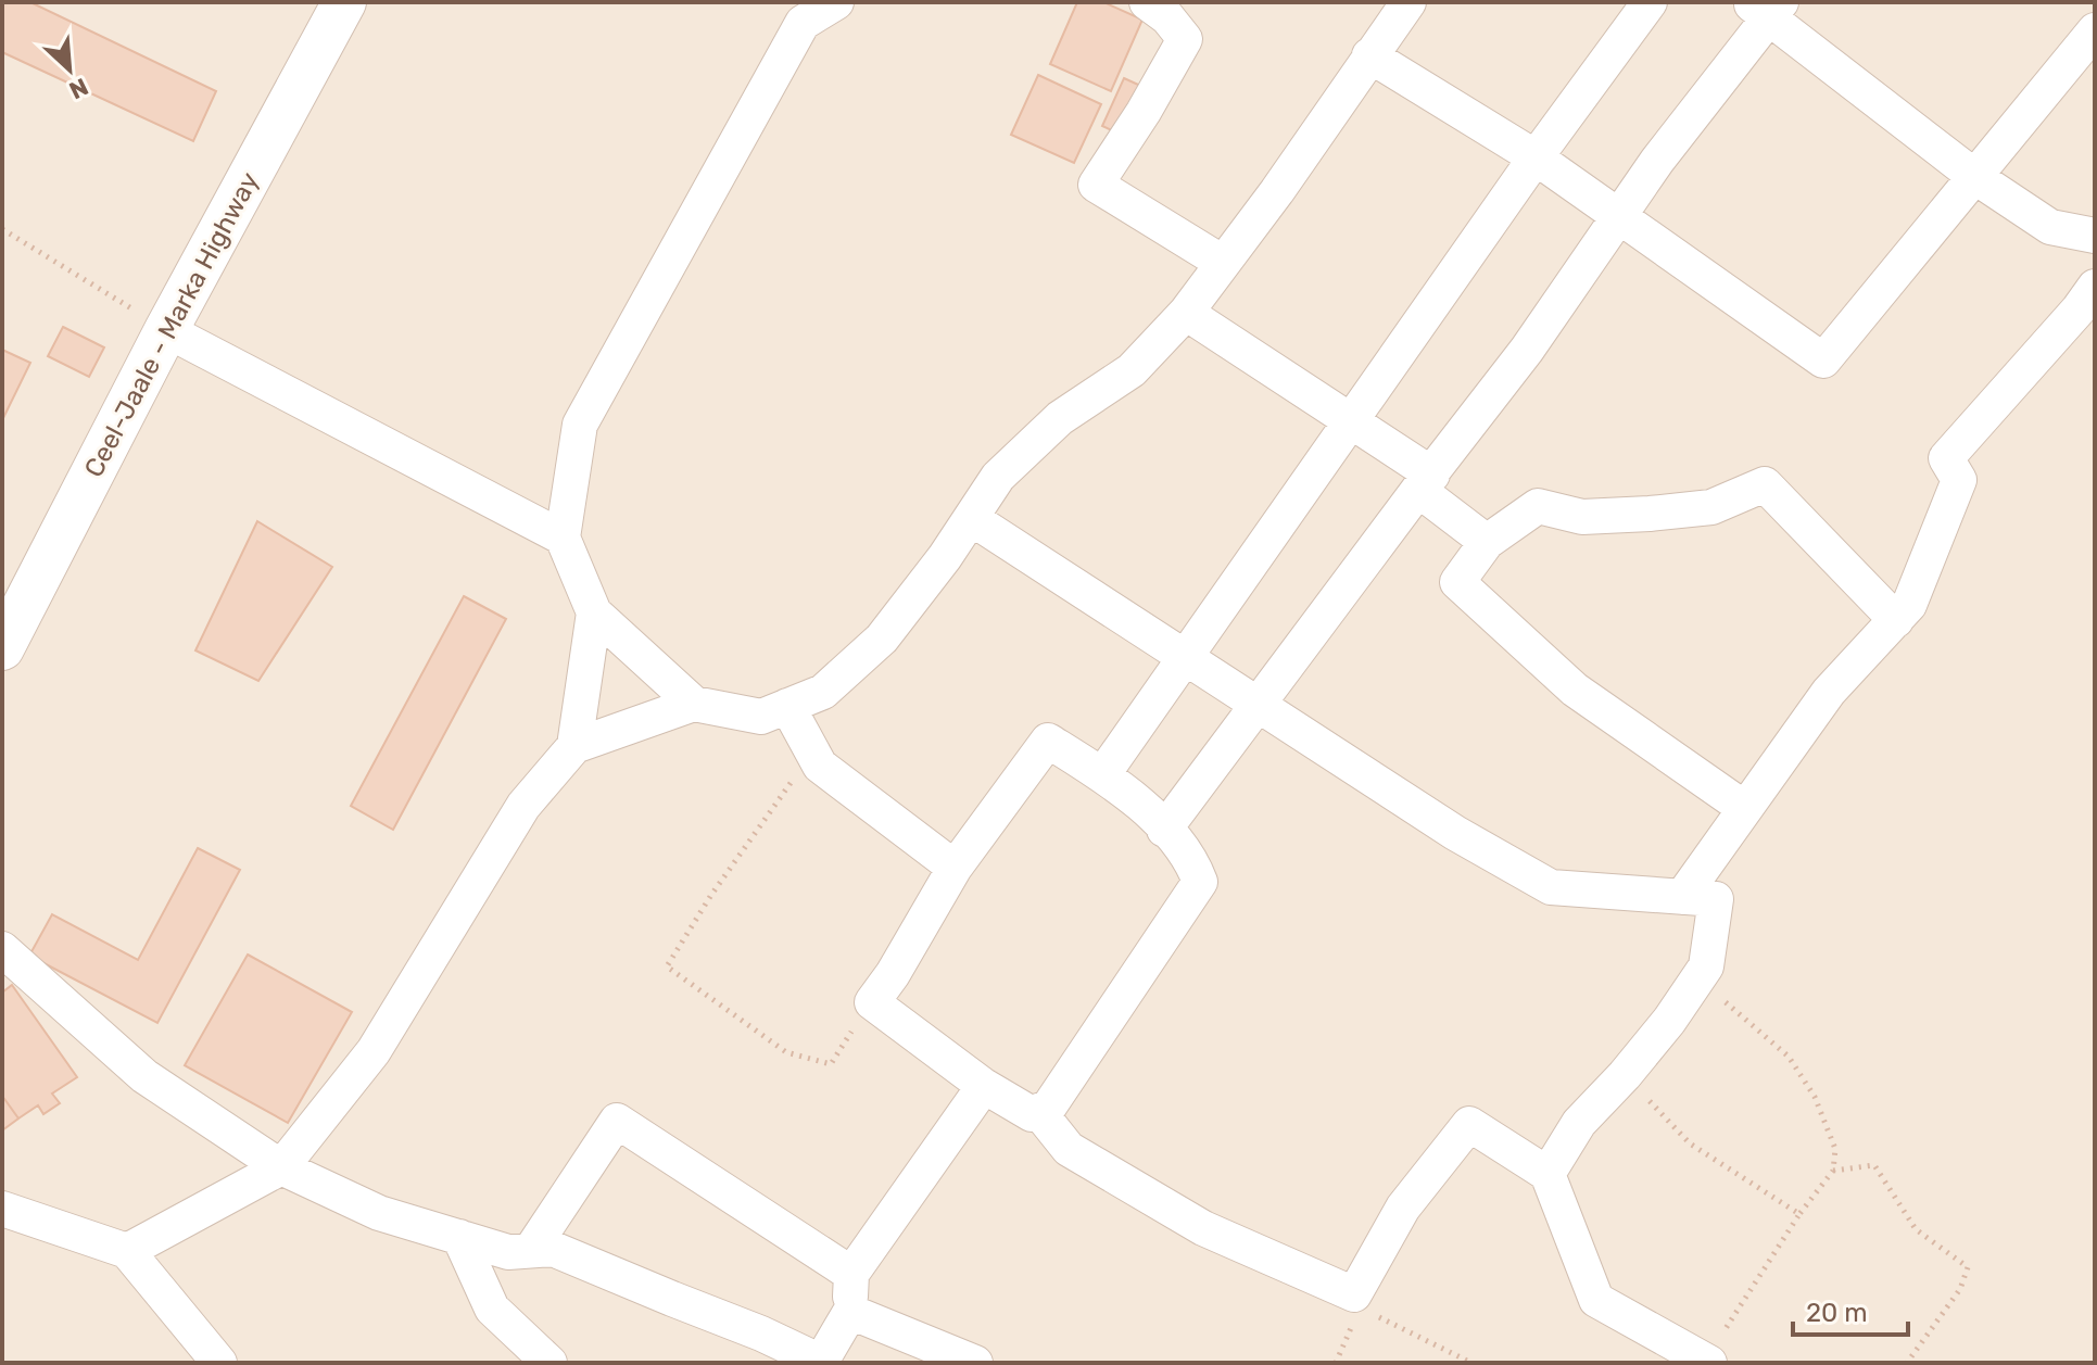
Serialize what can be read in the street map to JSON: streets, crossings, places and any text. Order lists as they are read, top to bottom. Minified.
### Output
{"streets":{"street":["Ceel-Jaale - Marka Highway"]},"scale_bar":"20 m","north":"bottom right"}
